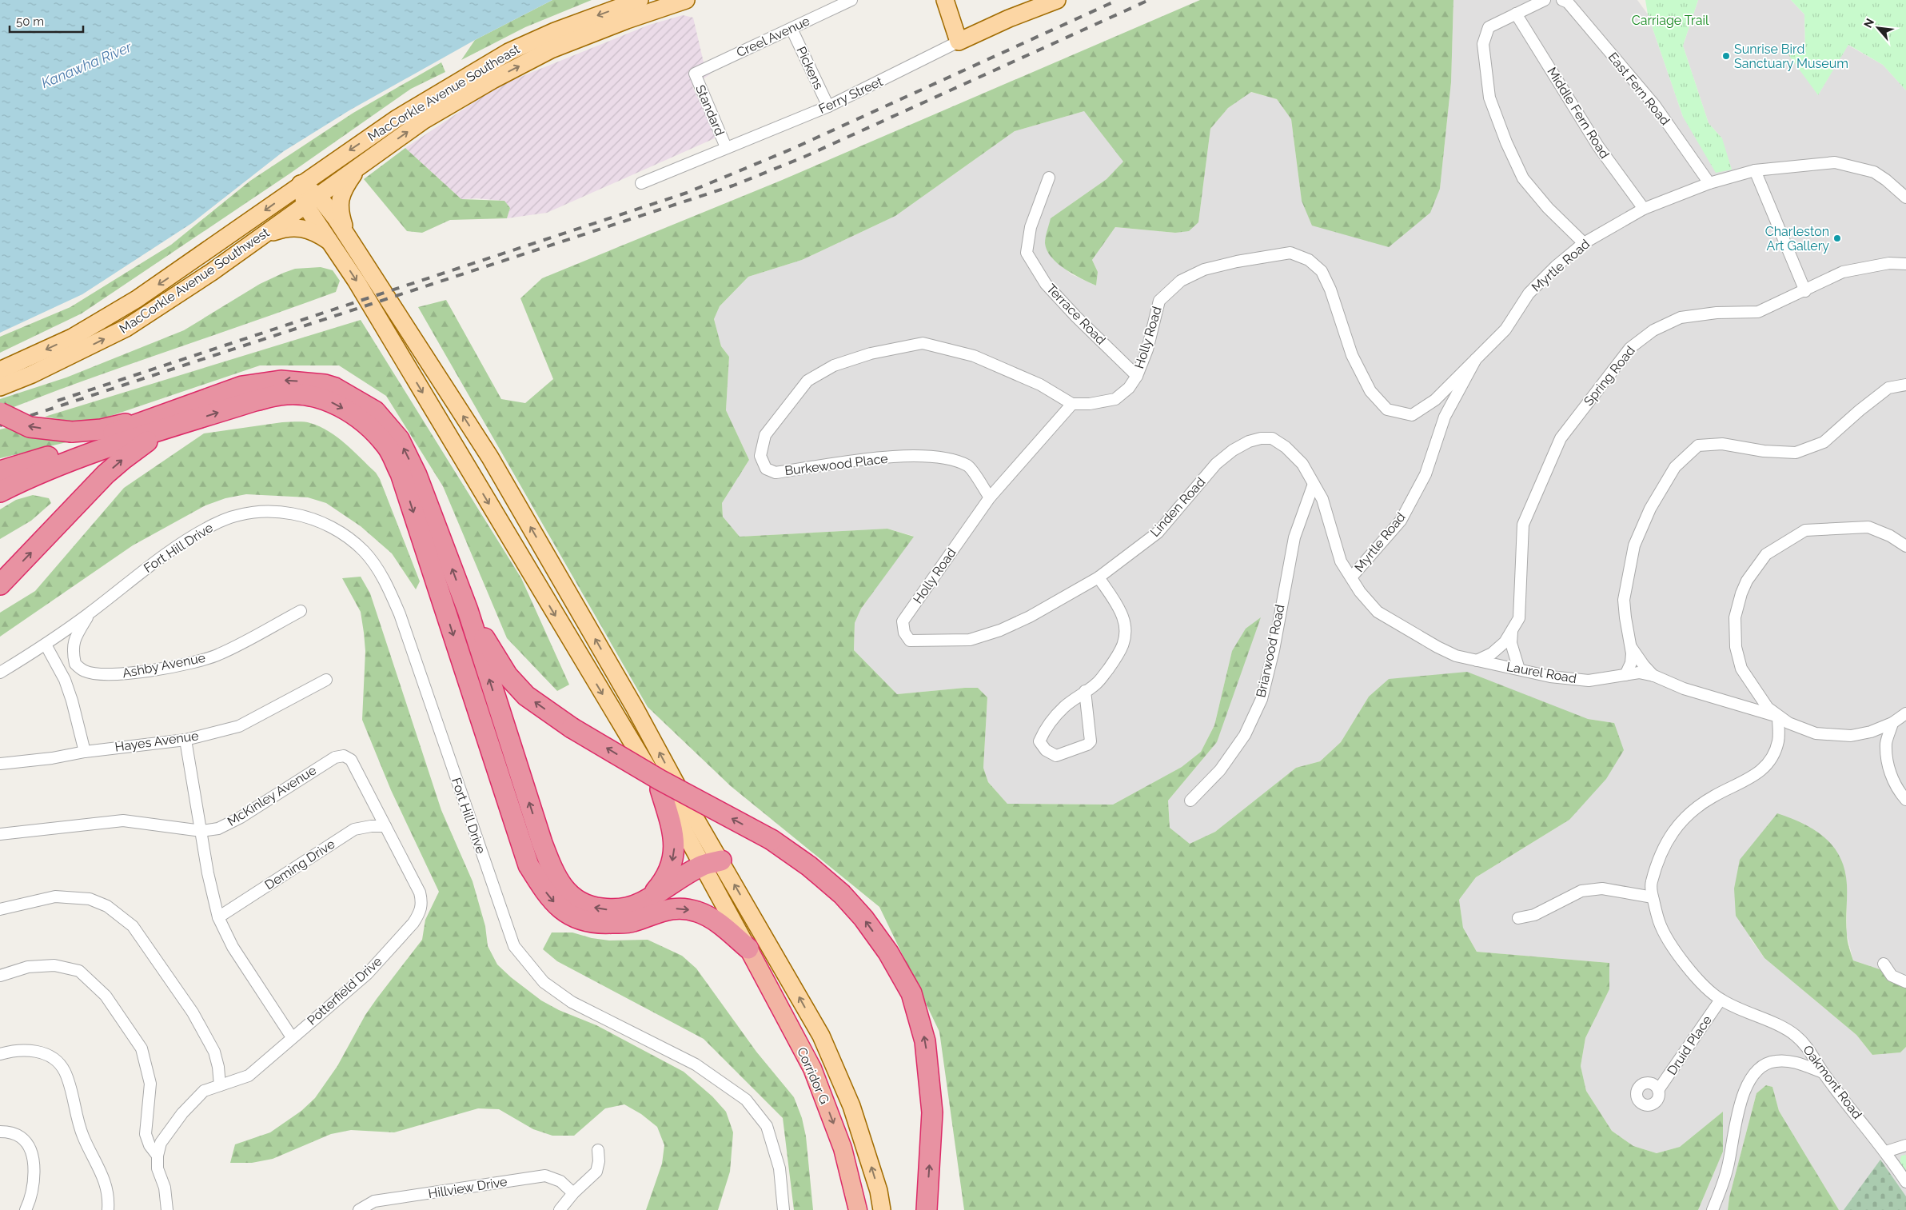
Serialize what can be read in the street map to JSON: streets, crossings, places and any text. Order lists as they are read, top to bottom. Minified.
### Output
{"streets":{"highway":["Corridor G"],"main road":["MacCorkle Avenue Southeast","Ferry Street","MacCorkle Avenue Southwest"],"street":["Creel Avenue","Pickens","East Fern Road","Standard","Middle Fern Road","Myrtle Road","Terrace Road","Holly Road","Spring Road","Burkewood Place","Linden Road","Fort Hill Drive","Briarwood Road","Ashby Avenue","Laurel Road","Hayes Avenue","McKinley Avenue","Deming Drive","Potterfield Drive","Druid Place","Oakmont Road","Hillview Drive"]},"crossings":[["Creel Avenue","Pickens"],["Creel Avenue","Standard"],["Pickens","Ferry Street"],["East Fern Road","Myrtle Road"],["MacCorkle Avenue Southeast","MacCorkle Avenue Southwest"],["Ferry Street","Standard"],["Middle Fern Road","Myrtle Road"],["Myrtle Road","Holly Road"],["Myrtle Road","Linden Road"],["Myrtle Road","Laurel Road"],["Terrace Road","Holly Road"],["Holly Road","Burkewood Place"],["Holly Road","Linden Road"],["Spring Road","Laurel Road"],["Linden Road","Briarwood Road"],["Linden Road","Laurel Road"],["Laurel Road","Oakmont Road"],["McKinley Avenue","Potterfield Drive"],["Deming Drive","Potterfield Drive"],["Druid Place","Oakmont Road"]],"one_way":["Corridor G"],"water":["Kanawha River"],"parks":["Carriage Trail"],"places":["Sunrise Bird Sanctuary Museum","Charleston Art Gallery"],"scale_bar":"50 m","north":"top left"}
